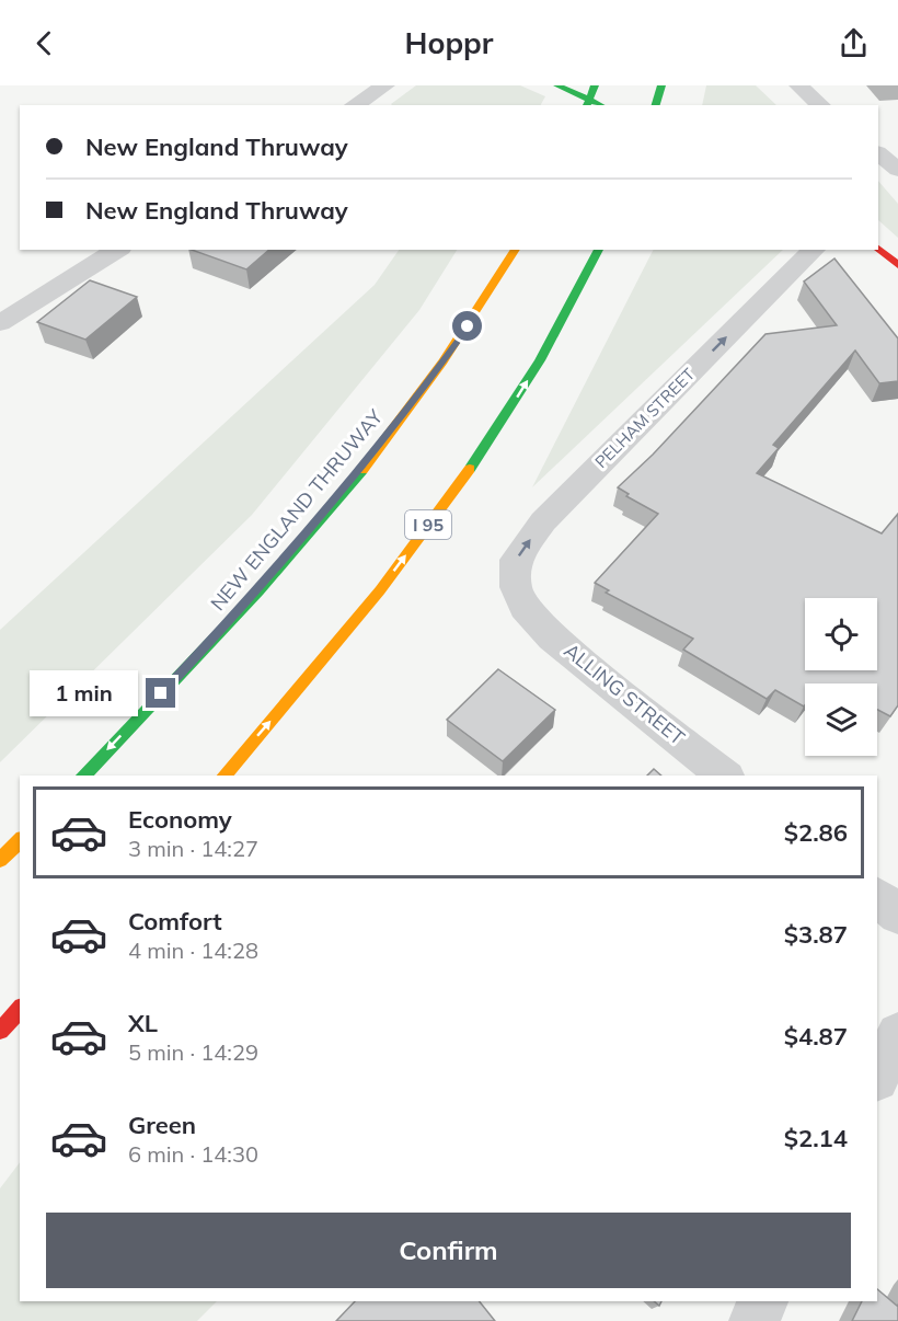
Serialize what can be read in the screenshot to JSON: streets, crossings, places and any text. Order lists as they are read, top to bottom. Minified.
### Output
{"streets":{"main road":["NEW ENGLAND THRUWAY","I 95"],"street":["PELHAM STREET","ALLING STREET"]},"crossings":[["PELHAM STREET","ALLING STREET"]],"one_way":["PELHAM STREET"],"page":{"header":"Hoppr","banner":["New England Thruway","New England Thruway"],"bubble":"1 min","list":[{"name":"Economy","note":"3 min · 14:27","value":"$2.86"},{"name":"Comfort","note":"4 min · 14:28","value":"$3.87"},{"name":"XL","note":"5 min · 14:29","value":"$4.87"},{"name":"Green","note":"6 min · 14:30","value":"$2.14"}],"buttons":"Confirm"}}
